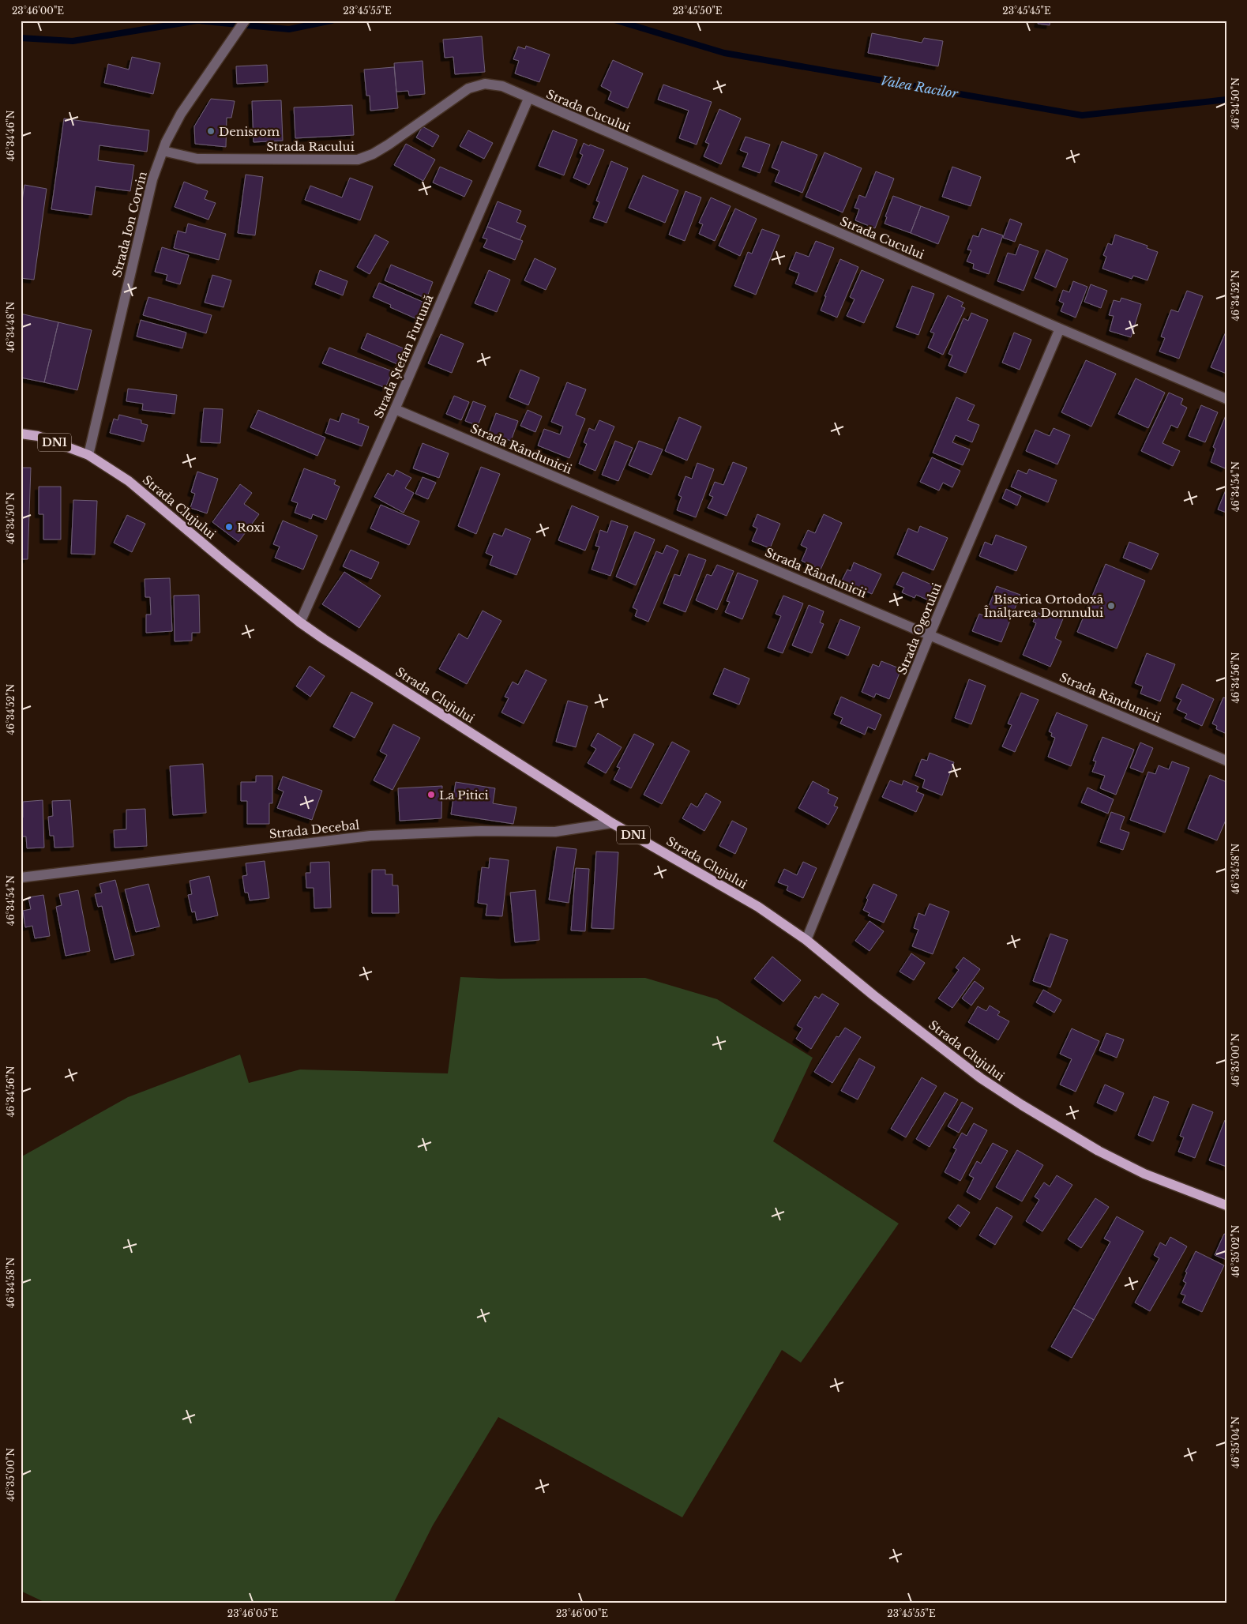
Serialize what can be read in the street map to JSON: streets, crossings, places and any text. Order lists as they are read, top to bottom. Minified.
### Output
{"streets":{"main road":["DN1","Strada Clujului"],"street":["Strada Cucului","Strada Racului","Strada Ion Corvin","Strada Ștefan Furtună","Strada Rândunicii","Strada Ogorului","Strada Decebal"]},"crossings":[["Strada Cucului","Strada Racului"],["Strada Cucului","Strada Ștefan Furtună"],["Strada Cucului","Strada Ogorului"],["Strada Racului","Strada Ion Corvin"],["Strada Racului","Strada Ștefan Furtună"],["Strada Ion Corvin","DN1"],["Strada Ion Corvin","Strada Clujului"],["Strada Ștefan Furtună","Strada Rândunicii"],["Strada Ștefan Furtună","Strada Clujului"],["DN1","Strada Clujului"],["Strada Rândunicii","Strada Ogorului"],["Strada Clujului","Strada Ogorului"],["Strada Clujului","Strada Decebal"]],"water":["Valea Racilor"],"places":["Denisrom","Roxi","Biserica Ortodoxă Înălțarea Domnului","La Pitici"],"coordinates":["23°46'00\"E","23°45'55\"E","23°45'50\"E","23°45'45\"E","46°34'50\"N","46°34'46\"N","46°34'52\"N","46°34'48\"N","46°34'54\"N","46°34'56\"N","46°34'58\"N","46°35'00\"N","46°35'02\"N","46°35'04\"N","23°46'05\"E"]}
